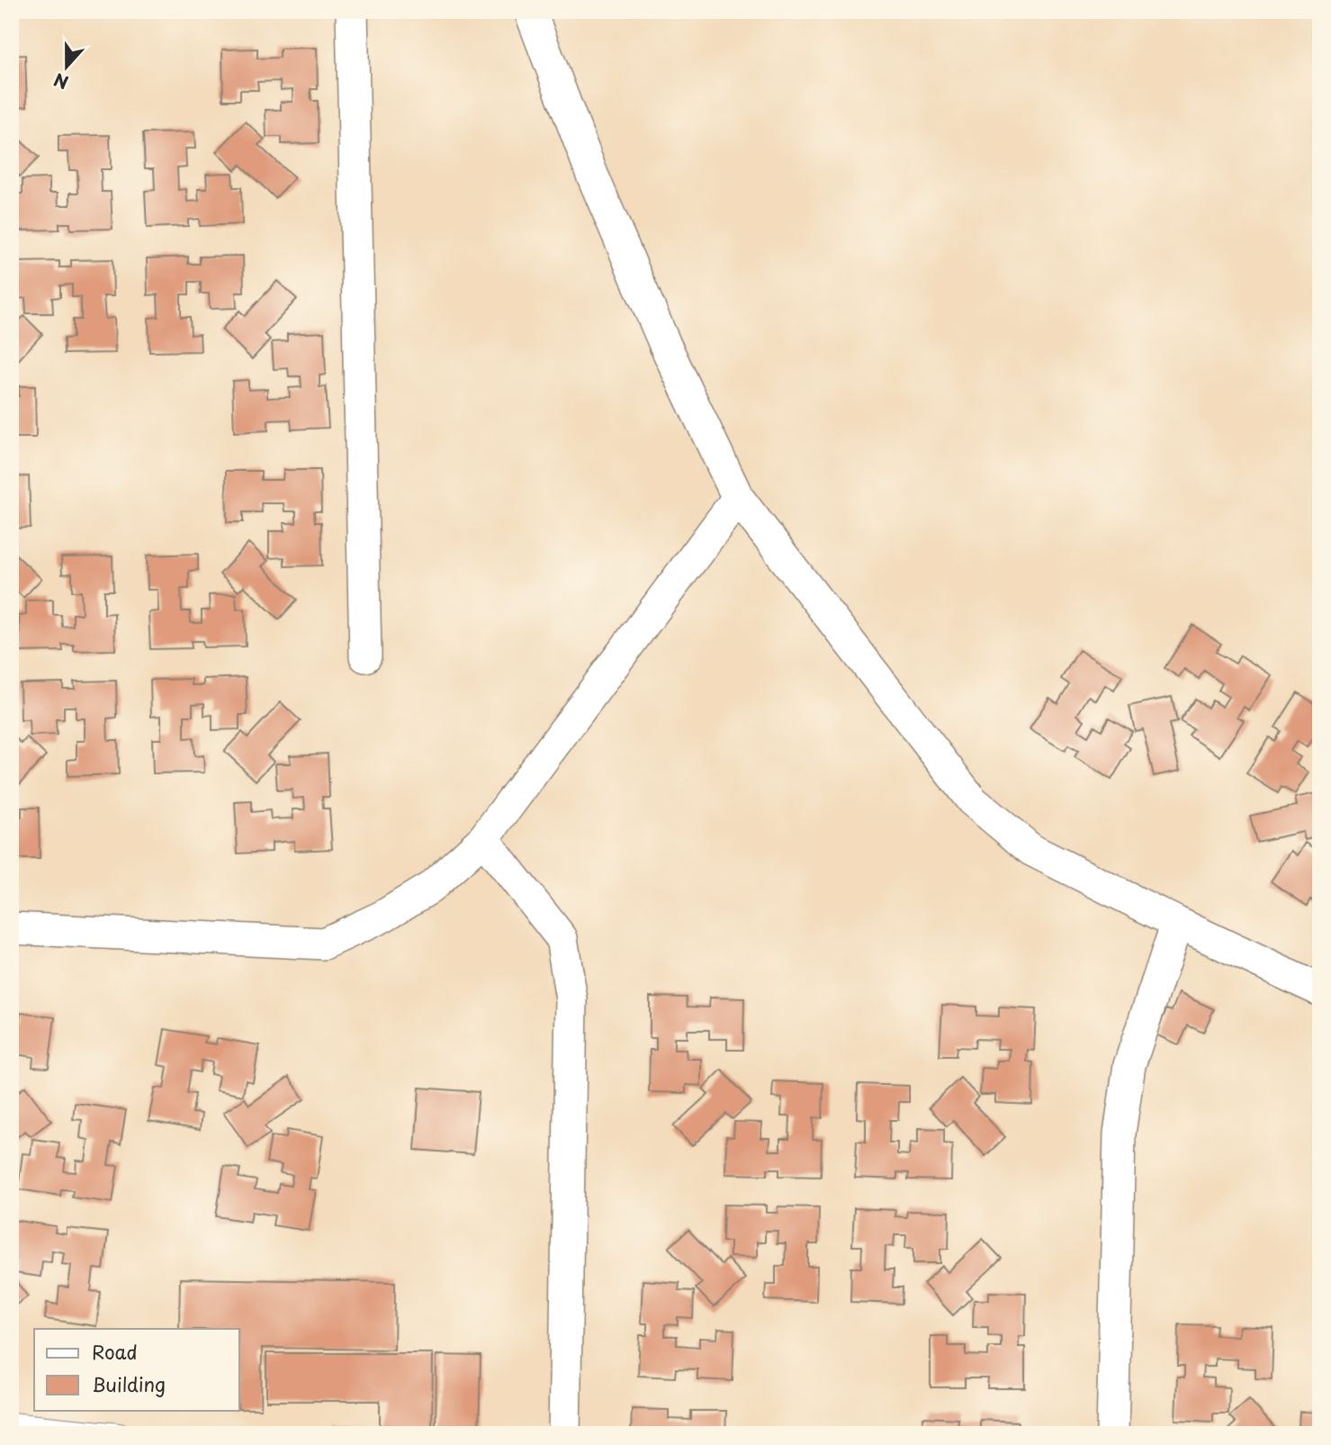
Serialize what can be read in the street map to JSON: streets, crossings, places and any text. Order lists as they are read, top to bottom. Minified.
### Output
{"legend":["Road","Building"],"north":"bottom"}
